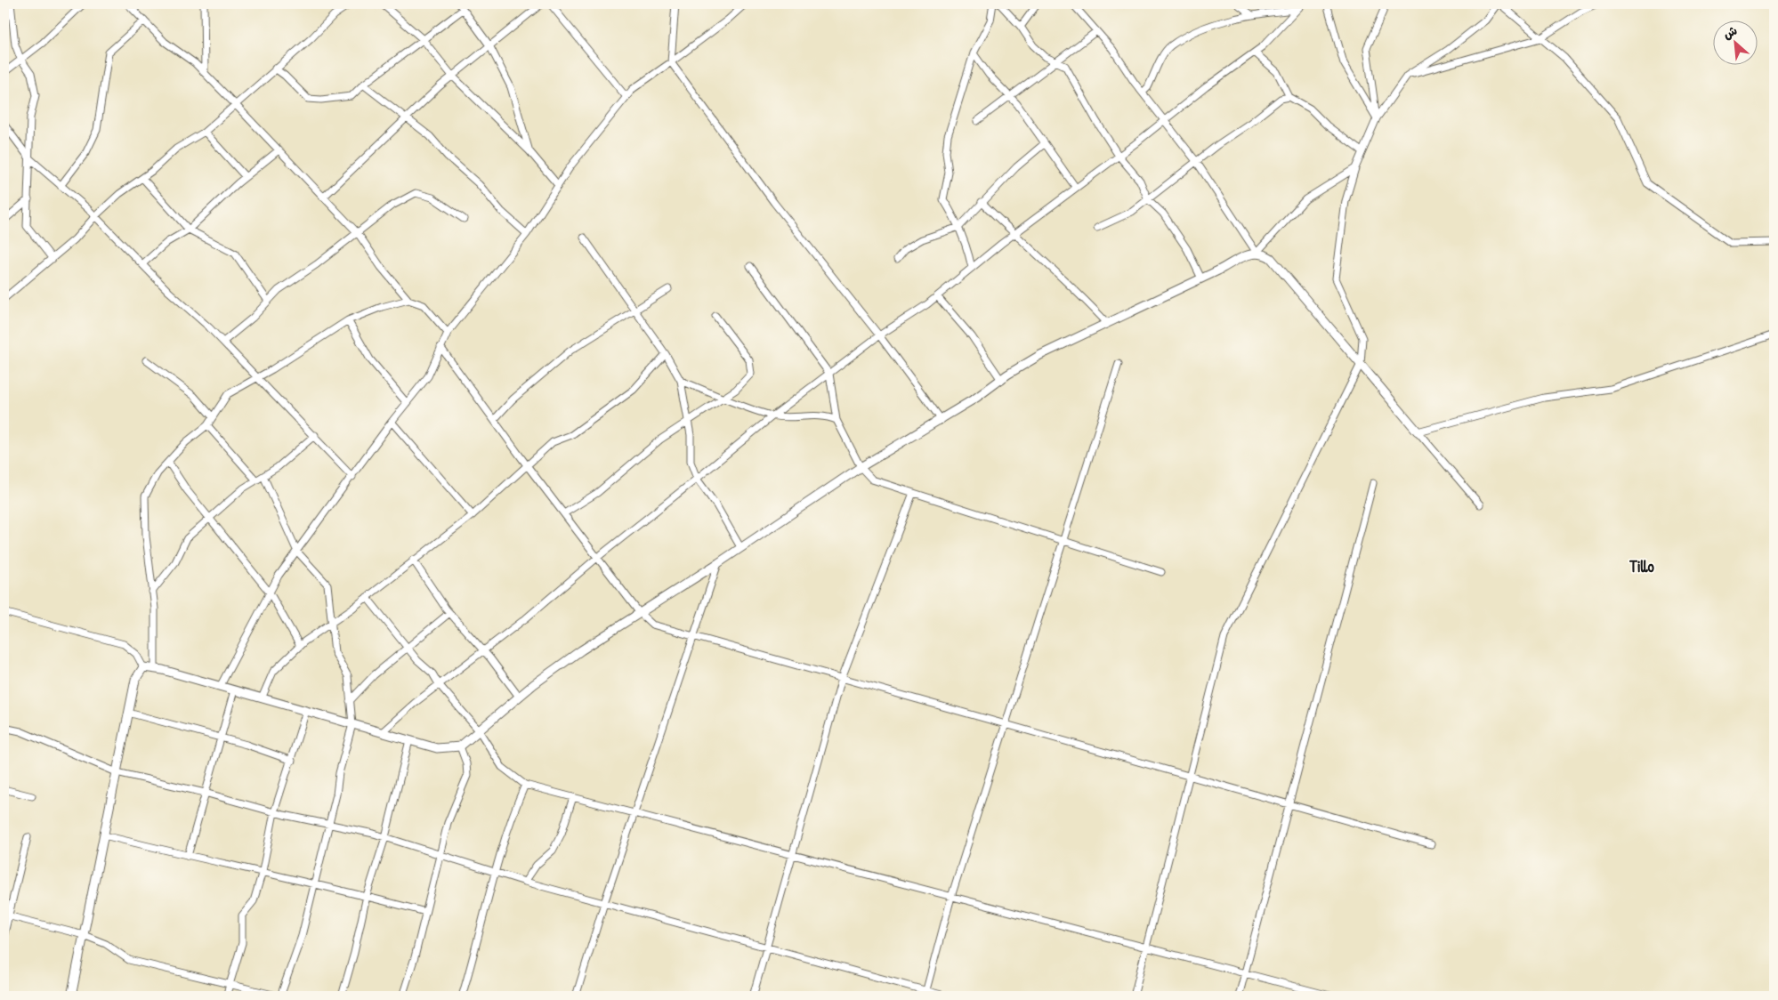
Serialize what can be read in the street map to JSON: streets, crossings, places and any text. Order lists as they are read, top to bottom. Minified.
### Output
{"districts":["Tillo"],"north":"top left"}
